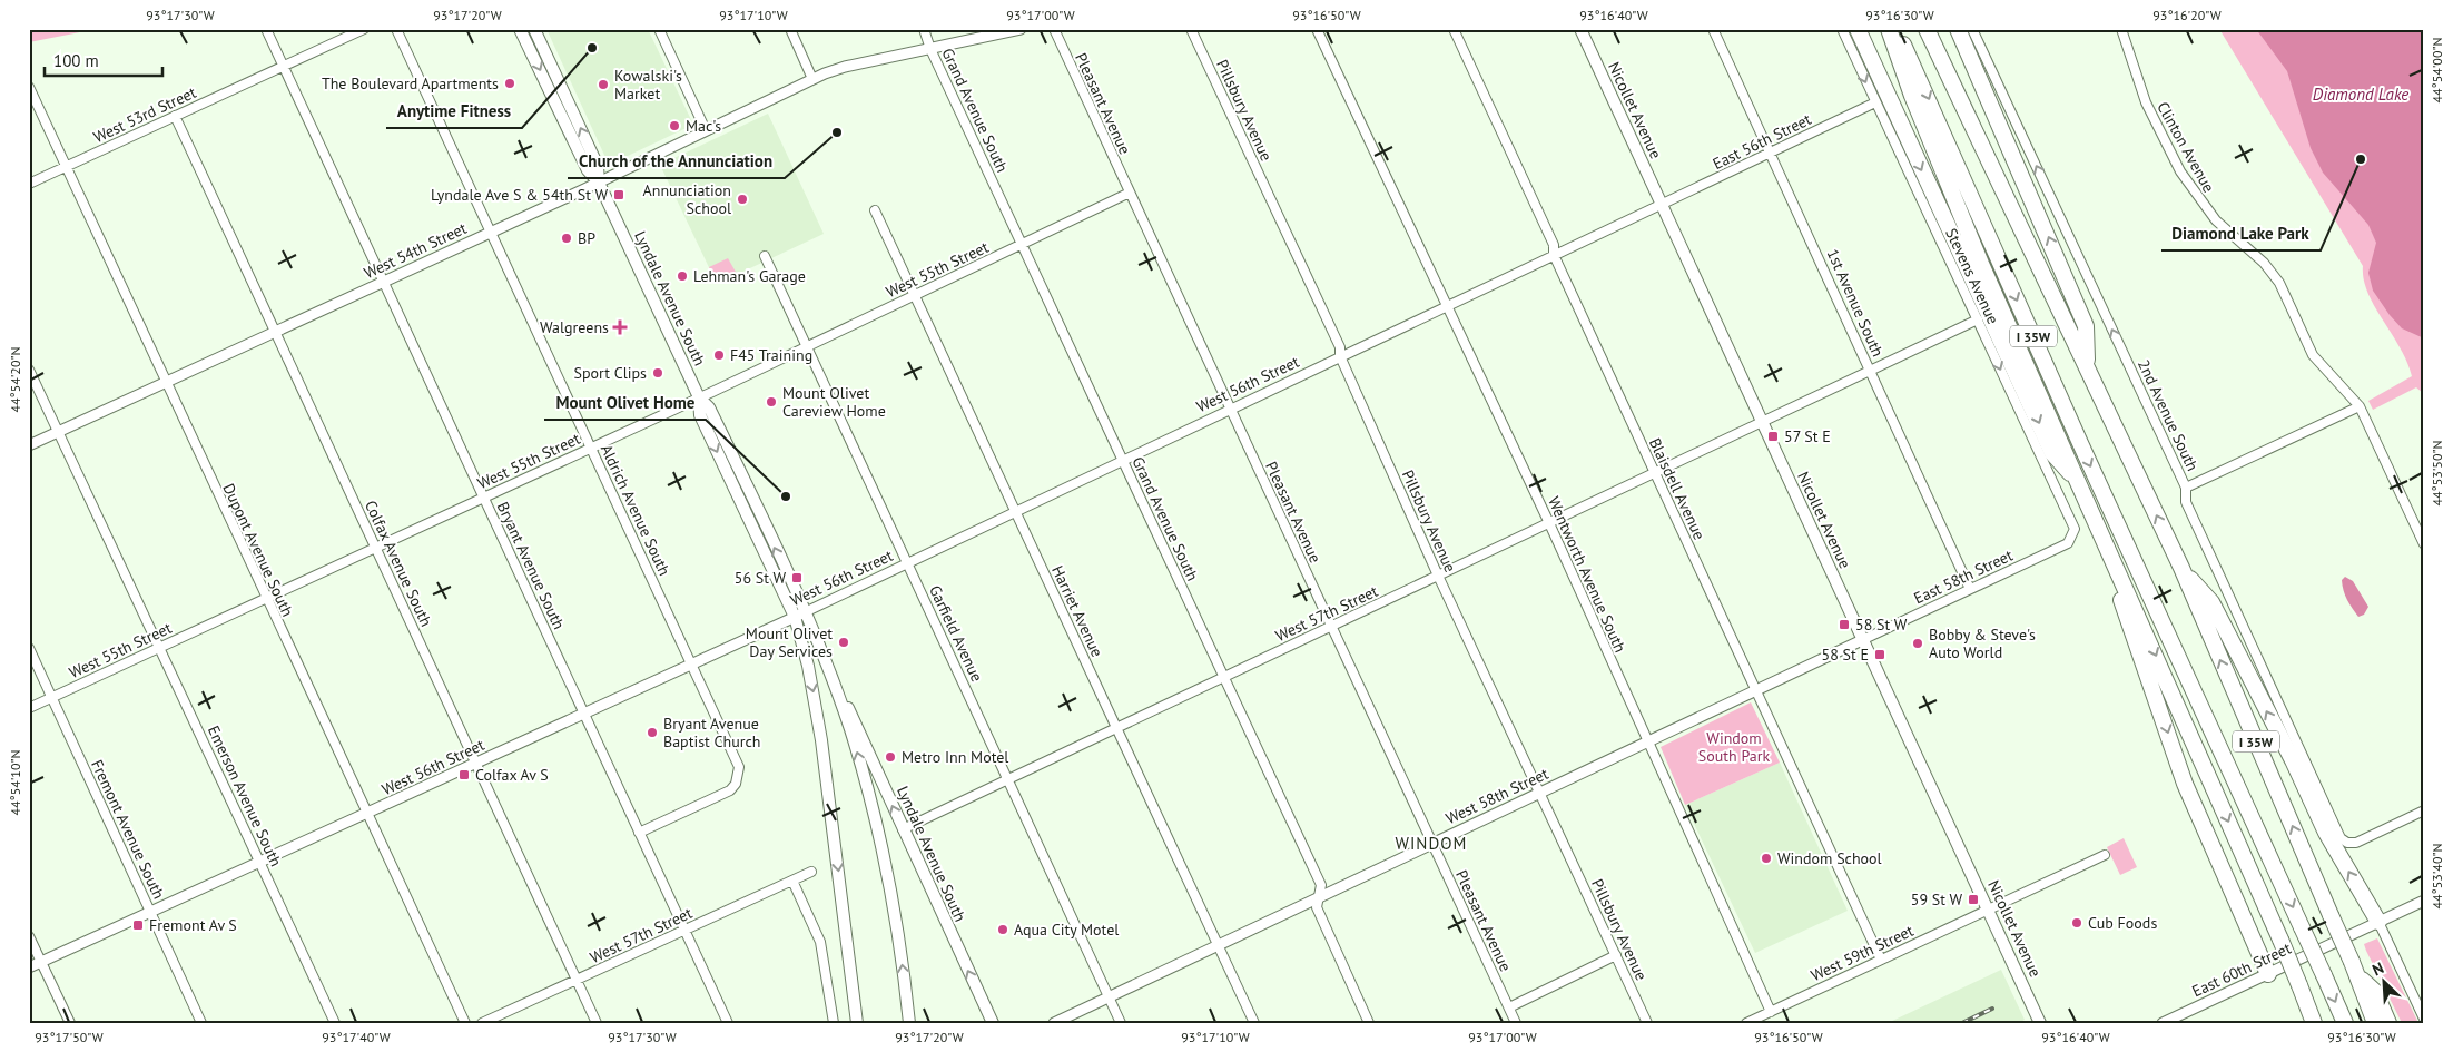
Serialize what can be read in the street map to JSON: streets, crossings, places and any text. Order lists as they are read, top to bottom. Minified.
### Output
{"streets":{"highway":["I 35W"],"main road":["Nicollet Avenue","Lyndale Avenue South"],"street":["Pleasant Avenue","Grand Avenue South","Pillsbury Avenue","West 53rd Street","East 56th Street","Clinton Avenue","West 54th Street","West 55th Street","Stevens Avenue","1st Avenue South","West 56th Street","2nd Avenue South","Blaisdell Avenue","Aldrich Avenue South","Dupont Avenue South","Colfax Avenue South","Bryant Avenue South","Wentworth Avenue South","East 58th Street","Harriet Avenue","West 57th Street","Garfield Avenue","Emerson Avenue South","West 58th Street","Fremont Avenue South","West 59th Street","East 60th Street"]},"crossings":[["Pleasant Avenue","West 55th Street"],["Pleasant Avenue","West 56th Street"],["Pleasant Avenue","West 57th Street"],["Pleasant Avenue","West 58th Street"],["Grand Avenue South","West 54th Street"],["Grand Avenue South","West 55th Street"],["Grand Avenue South","West 56th Street"],["Grand Avenue South","West 57th Street"],["Grand Avenue South","West 58th Street"],["Pillsbury Avenue","West 56th Street"],["Pillsbury Avenue","West 57th Street"],["Pillsbury Avenue","West 58th Street"],["Nicollet Avenue","East 56th Street"],["Nicollet Avenue","West 56th Street"],["Nicollet Avenue","East 58th Street"],["Nicollet Avenue","West 57th Street"],["Nicollet Avenue","West 58th Street"],["Nicollet Avenue","West 59th Street"],["West 53rd Street","Dupont Avenue South"],["West 53rd Street","Colfax Avenue South"],["West 53rd Street","Bryant Avenue South"],["East 56th Street","Stevens Avenue"],["East 56th Street","1st Avenue South"],["East 56th Street","West 56th Street"],["West 54th Street","Lyndale Avenue South"],["West 54th Street","Aldrich Avenue South"],["West 54th Street","Dupont Avenue South"],["West 54th Street","Colfax Avenue South"],["West 54th Street","Bryant Avenue South"],["West 54th Street","Emerson Avenue South"],["West 55th Street","Lyndale Avenue South"],["West 55th Street","Aldrich Avenue South"],["West 55th Street","Dupont Avenue South"],["West 55th Street","Colfax Avenue South"],["West 55th Street","Bryant Avenue South"],["West 55th Street","Harriet Avenue"],["West 55th Street","Garfield Avenue"],["West 55th Street","Emerson Avenue South"],["West 55th Street","Fremont Avenue South"],["Stevens Avenue","East 58th Street"],["Stevens Avenue","West 57th Street"],["Lyndale Avenue South","West 56th Street"],["Lyndale Avenue South","West 57th Street"],["1st Avenue South","East 58th Street"],["1st Avenue South","West 57th Street"],["West 56th Street","Blaisdell Avenue"],["West 56th Street","Aldrich Avenue South"],["West 56th Street","Dupont Avenue South"],["West 56th Street","Colfax Avenue South"],["West 56th Street","Bryant Avenue South"],["West 56th Street","Wentworth Avenue South"],["West 56th Street","Harriet Avenue"],["West 56th Street","Garfield Avenue"],["West 56th Street","Emerson Avenue South"],["West 56th Street","Fremont Avenue South"],["Blaisdell Avenue","West 57th Street"],["Blaisdell Avenue","West 58th Street"],["Blaisdell Avenue","West 59th Street"],["Aldrich Avenue South","Bryant Avenue South"],["Colfax Avenue South","West 57th Street"],["Bryant Avenue South","West 57th Street"],["Wentworth Avenue South","West 57th Street"],["Wentworth Avenue South","West 58th Street"],["Wentworth Avenue South","West 59th Street"],["East 58th Street","West 58th Street"],["Harriet Avenue","West 57th Street"],["Harriet Avenue","West 58th Street"],["West 57th Street","Garfield Avenue"],["Garfield Avenue","West 58th Street"]],"one_way":["Stevens Avenue","2nd Avenue South"],"districts":["WINDOM"],"water":["Diamond Lake"],"parks":["Windom South Park"],"places":{"other":["Anytime Fitness","The Boulevard Apartments","Kowalski's Market","Mac's","Church of the Annunciation","Diamond Lake Park","Annunciation School","BP","Lehman's Garage","F45 Training","Sport Clips","Mount Olivet Careview Home","Mount Olivet Home","Mount Olivet Day Services","Bobby & Steve's Auto World","Bryant Avenue Baptist Church","Metro Inn Motel","Windom School","Cub Foods","Aqua City Motel"],"transit":["Lyndale Ave S & 54th St W","57 St E","56 St W","58 St W","58 St E","Colfax Av S","59 St W","Fremont Av S"],"health":["Walgreens"]},"scale_bar":"100 m","north":"top left","coordinates":["93°17'30\"W","93°17'20\"W","93°17'10\"W","93°17'00\"W","93°16'50\"W","93°16'40\"W","93°16'30\"W","93°16'20\"W","44°54'00\"N","44°54'20\"N","44°53'50\"N","44°54'10\"N","44°53'40\"N","93°17'50\"W","93°17'40\"W"]}
